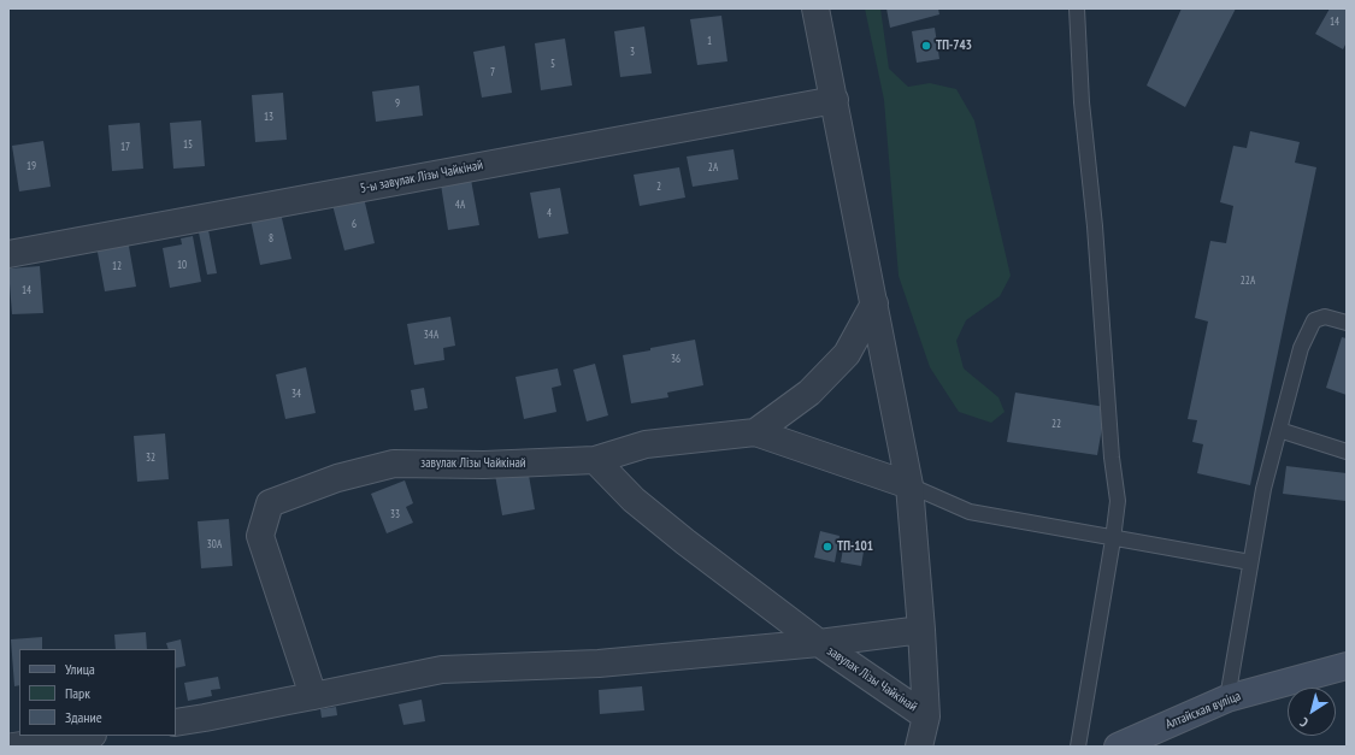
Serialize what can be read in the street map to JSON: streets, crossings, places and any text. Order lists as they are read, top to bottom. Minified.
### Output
{"streets":{"main road":["Алтайская вуліца"],"street":["5-ы завулак Лізы Чайкінай","завулак Лізы Чайкінай"]},"places":["ТП-743","ТП-101"],"house_numbers":["14","1","3","5","7","9","13","15","17","19","2А","2","4А","4","6","8","10","12","22А","14","34А","36","34","22","32","33","30А"],"legend":["Улица","Парк","Здание"],"north":"bottom left"}
